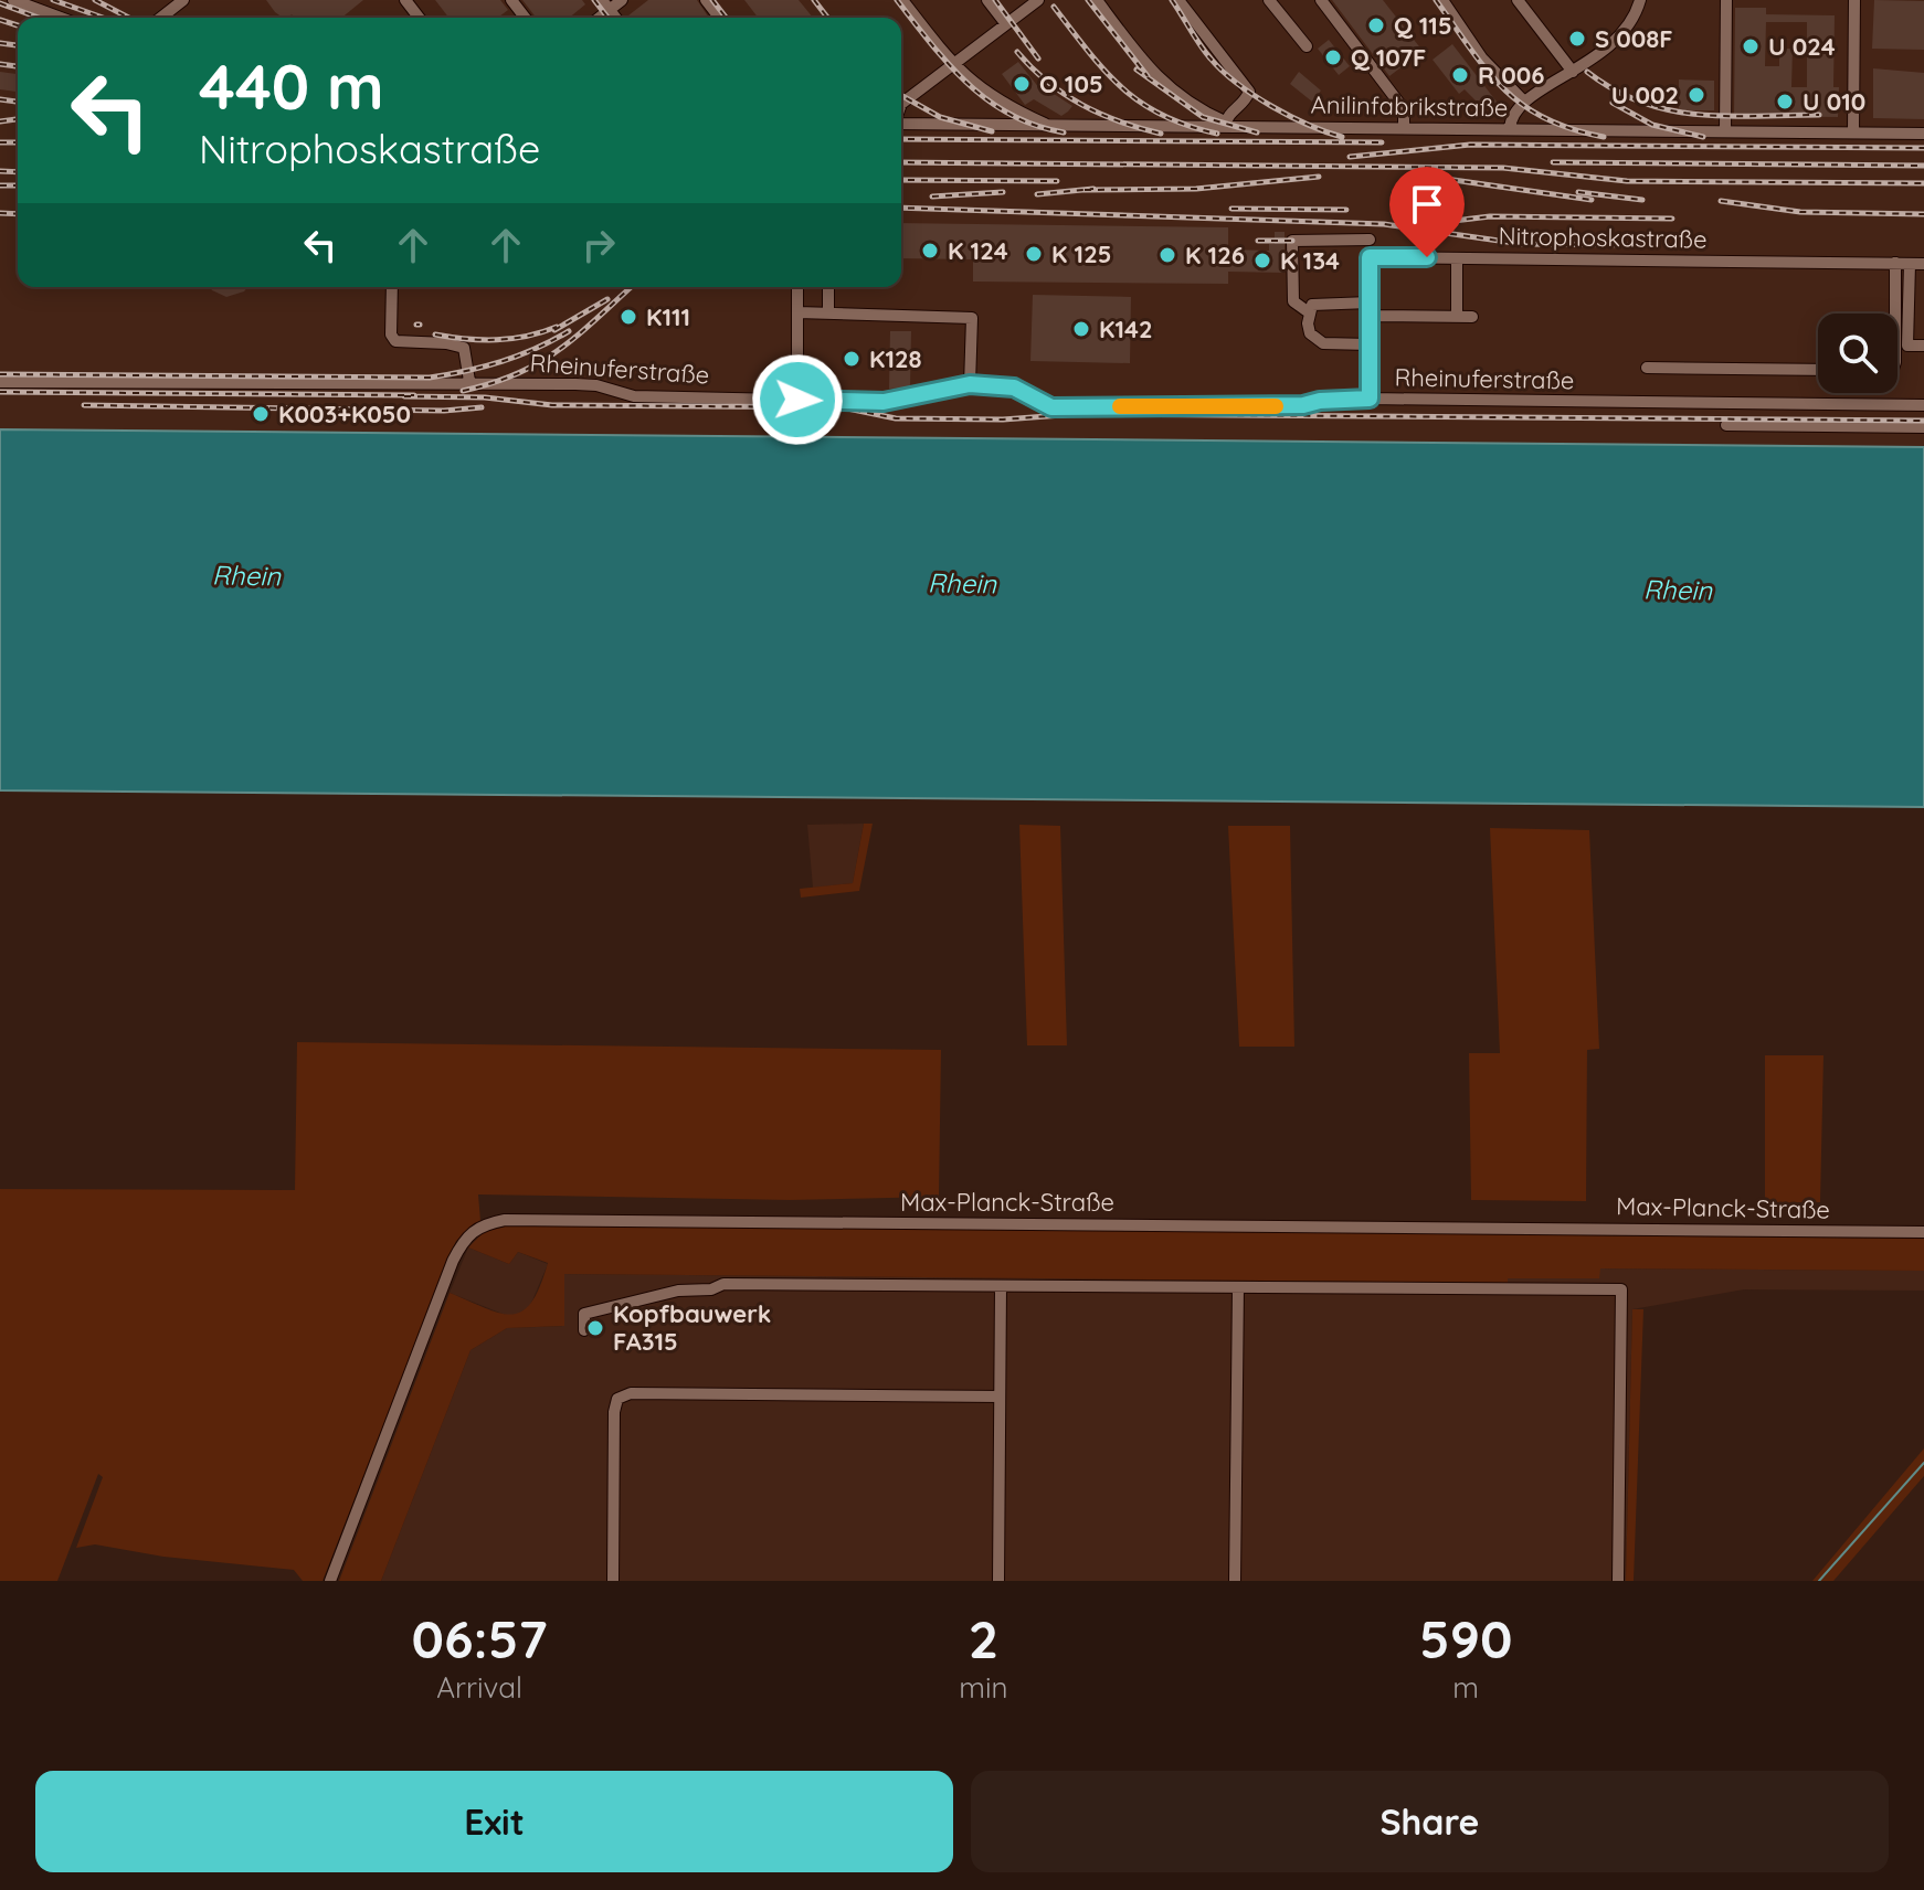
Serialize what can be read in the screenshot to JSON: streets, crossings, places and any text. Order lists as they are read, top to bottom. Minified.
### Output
{"streets":{"street":["Anilinfabrikstraße","Nitrophoskastraße","Rheinuferstraße","Max-Planck-Straße"]},"water":["Rhein"],"places":["Q 115","S 008F","U 024","Q 107F","R 006","O 105","U 002","U 010","K 124","K 125","K 126","K 134","K111","K142","K128","K003+K050","Kopfbauwerk FA315"],"page":{"turn":["440 m","Nitrophoskastraße"],"eta":["06:57","Arrival","2","min","590","m"],"buttons":["Exit","Share"]}}
